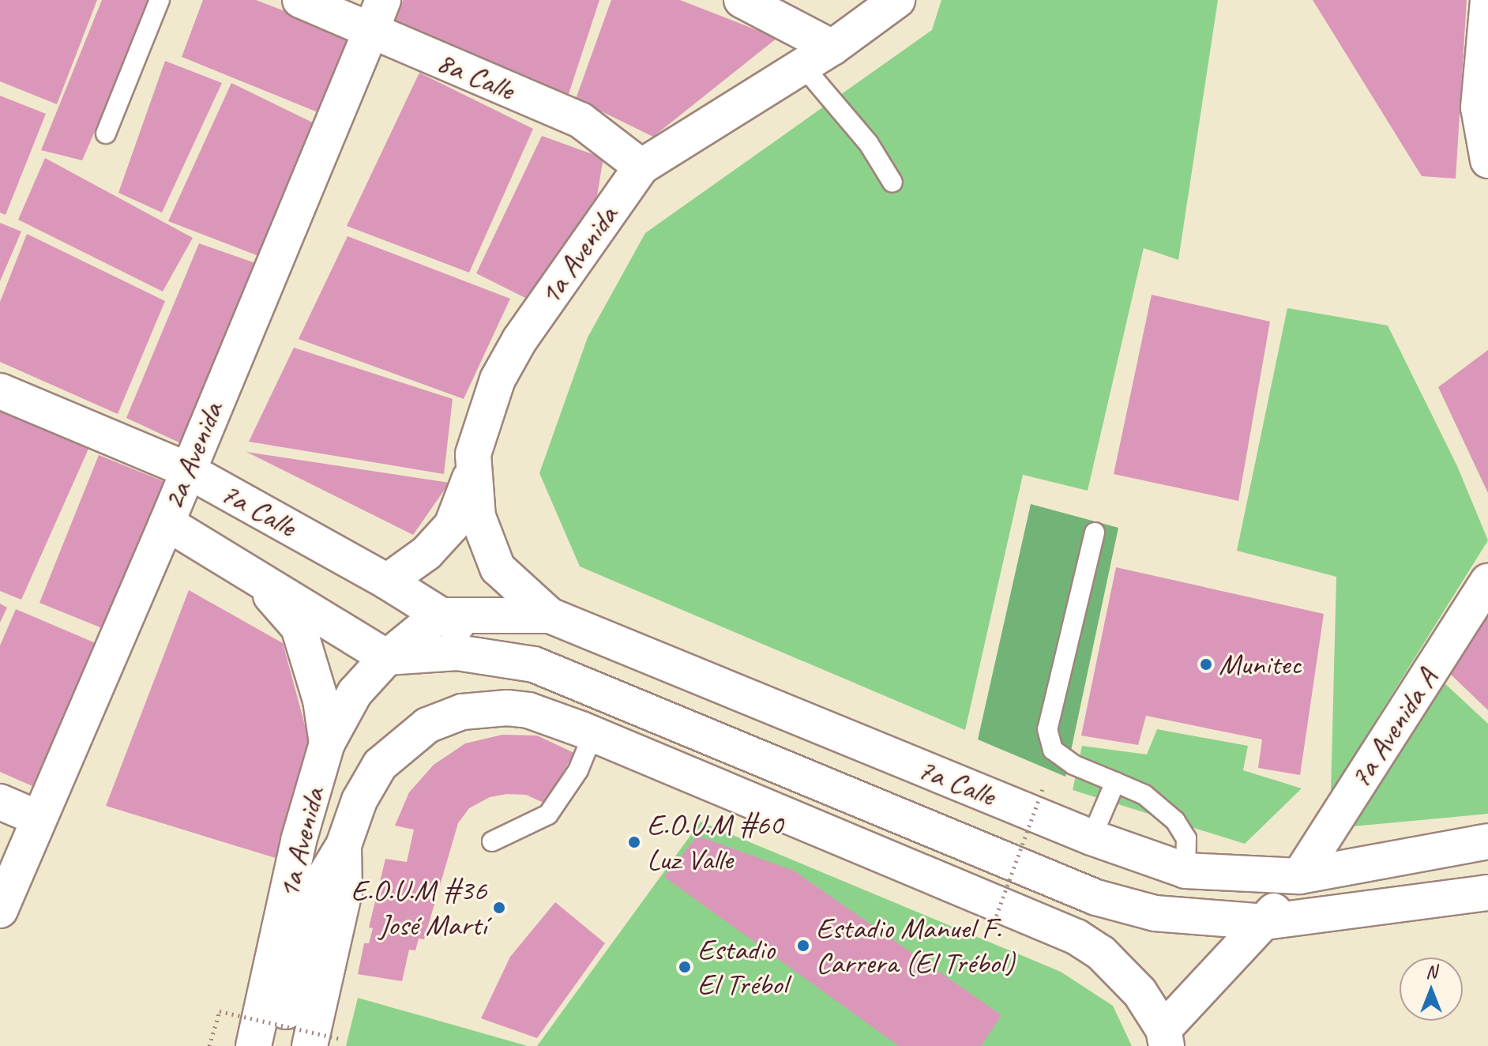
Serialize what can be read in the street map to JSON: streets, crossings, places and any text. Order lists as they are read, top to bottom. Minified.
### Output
{"streets":{"main road":["8a Calle","1a Avenida","2a Avenida","7a Calle","7a Avenida A"]},"crossings":[["8a Calle","1a Avenida"],["8a Calle","2a Avenida"],["1a Avenida","7a Calle"],["2a Avenida","7a Calle"],["7a Calle","7a Avenida A"]],"places":["Munitec","E.O.U.M #60 Luz Valle","E.O.U.M #36 José Martí","Estadio Manuel F. Carrera (El Trébol)","Estadio El Trébol"],"north":"top"}
